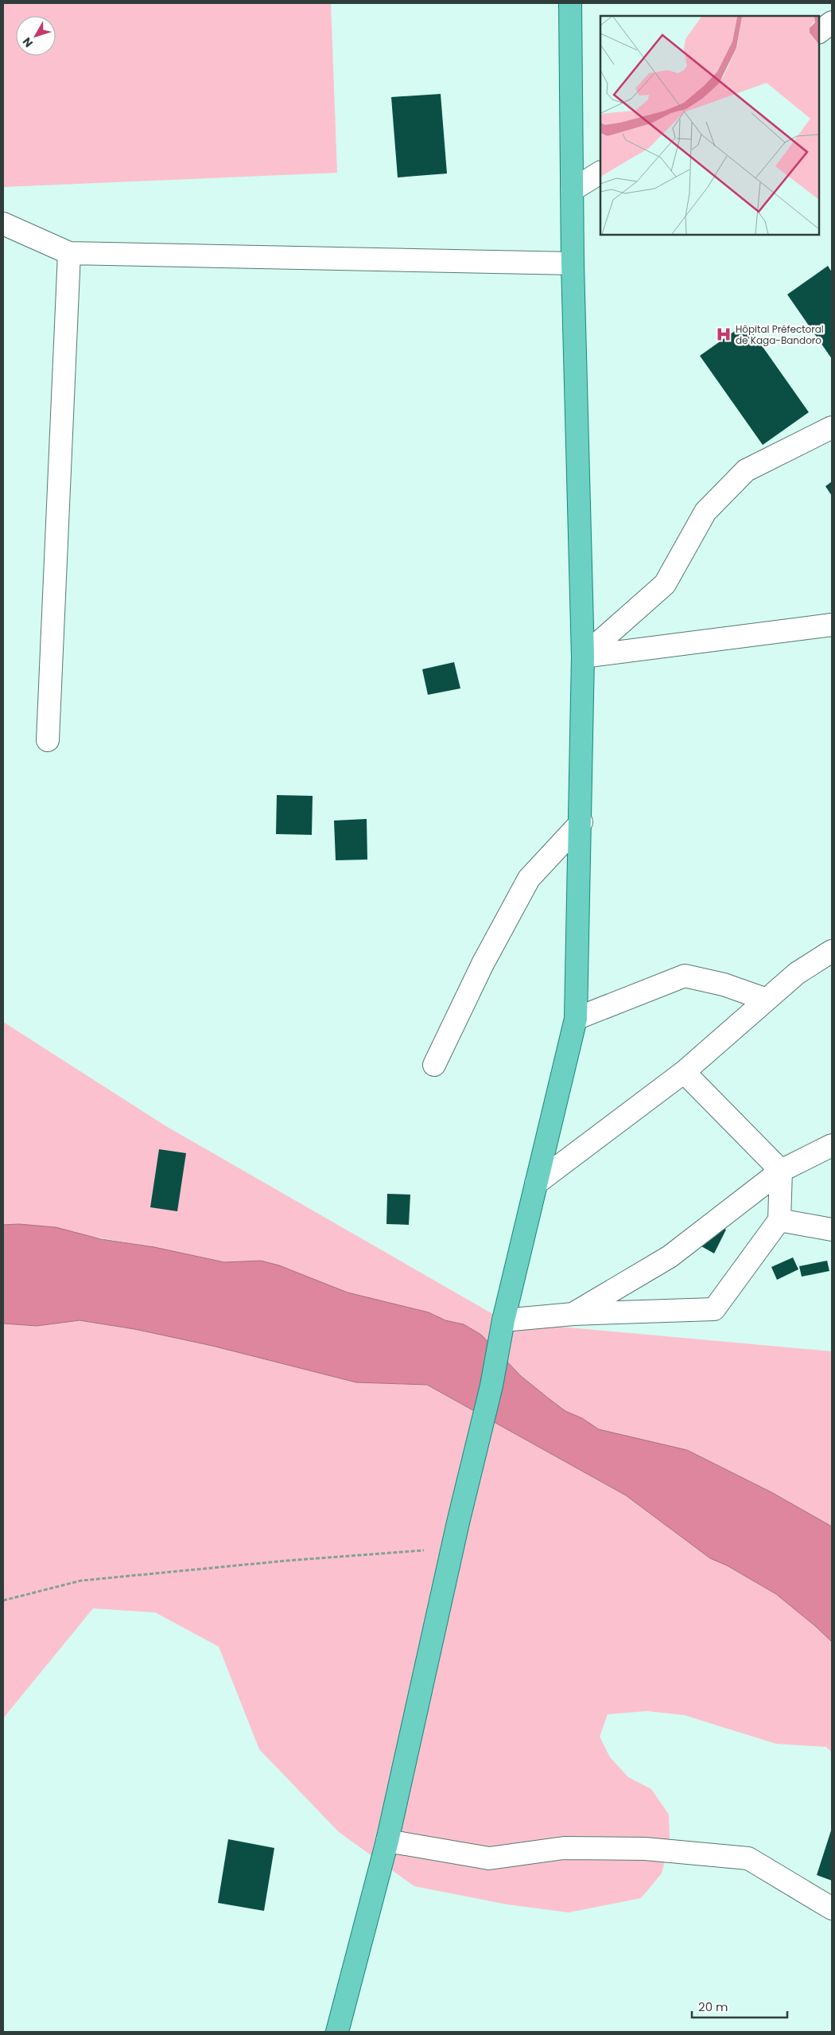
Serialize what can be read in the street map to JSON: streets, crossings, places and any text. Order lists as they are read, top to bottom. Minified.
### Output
{"places":{"hospital":["Hôpital Préfectoral de Kaga-Bandoro"]},"scale_bar":"20 m","north":"bottom left"}
